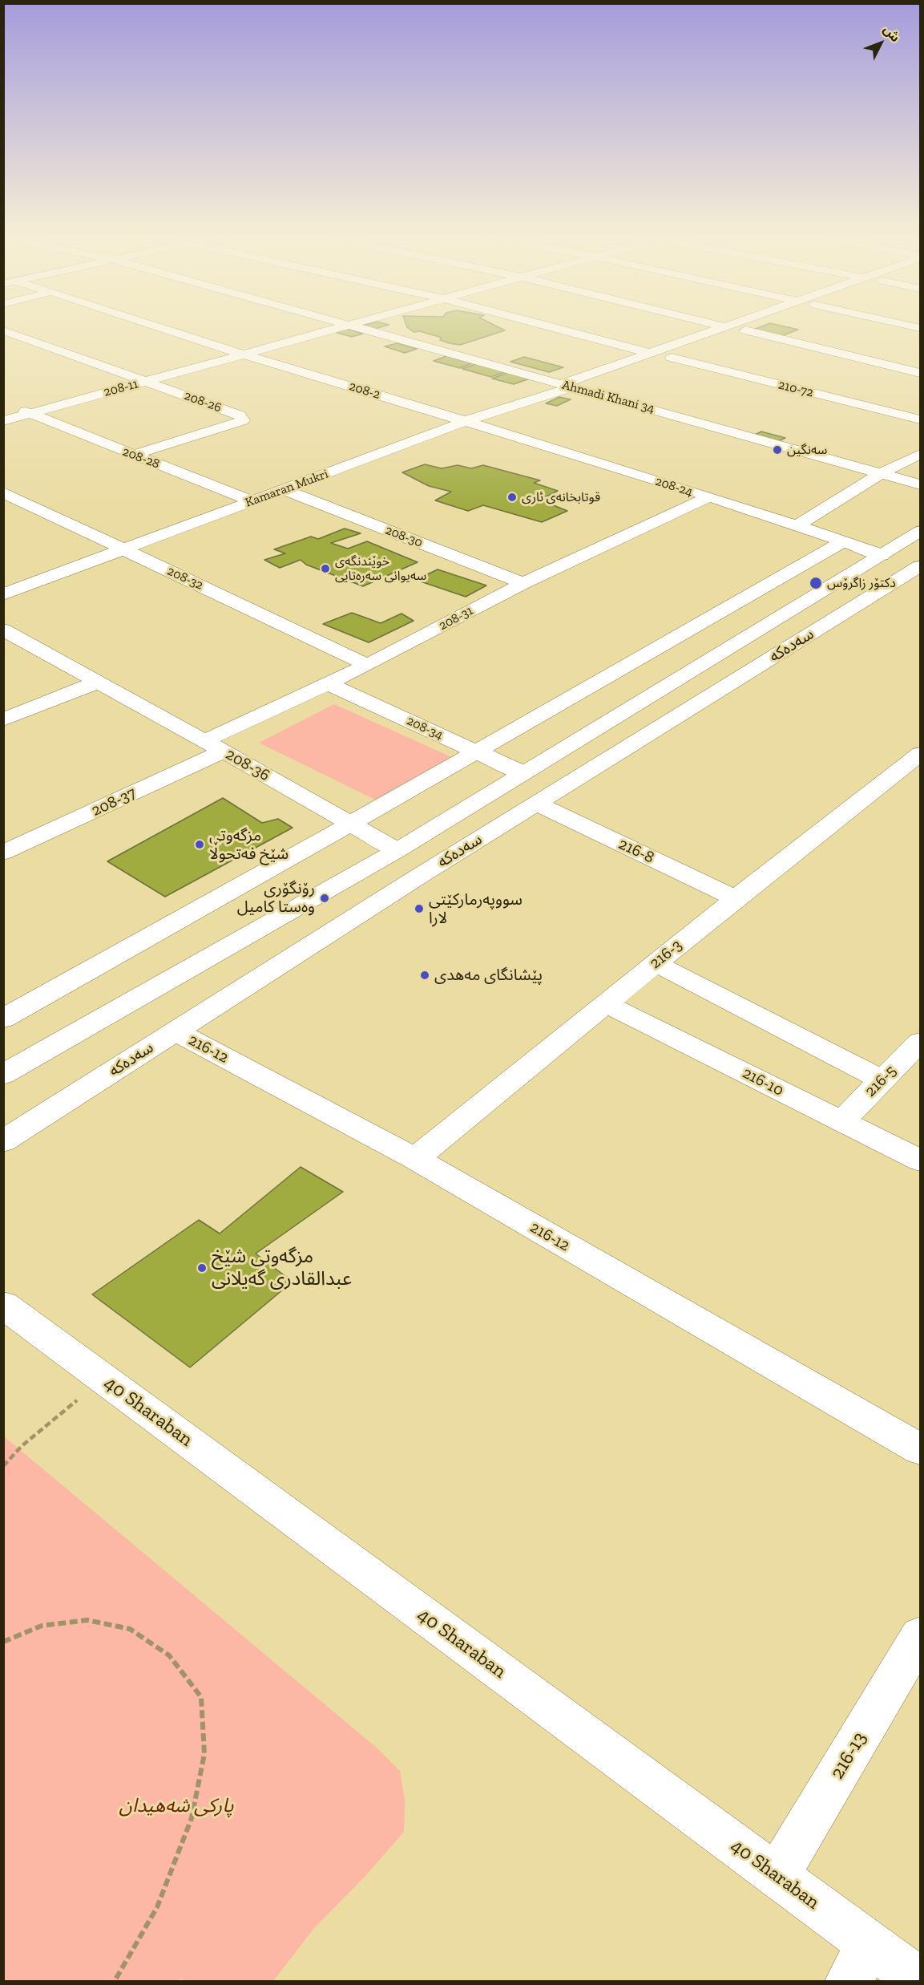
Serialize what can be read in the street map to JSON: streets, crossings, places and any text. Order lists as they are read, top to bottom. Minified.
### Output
{"streets":{"street":["208-11","210-72","208-2","Ahmadi Khani 34","208-26","208-28","208-24","Kamaran Mukri","208-30","208-32","208-31","سەدەکە","208-34","208-36","208-37","216-8","216-3","216-12","216-5","216-10","40 Sharaban","216-13"]},"crossings":[["208-11","208-2"],["208-11","208-26"],["208-11","208-28"],["208-2","208-24"],["208-2","Kamaran Mukri"],["Ahmadi Khani 34","Kamaran Mukri"],["208-26","208-28"],["208-28","Kamaran Mukri"],["208-24","Kamaran Mukri"],["208-24","208-31"],["208-24","سەدەکە"],["Kamaran Mukri","208-30"],["Kamaran Mukri","208-32"],["208-30","208-31"],["208-32","208-31"],["208-31","208-34"],["208-31","208-36"],["سەدەکە","208-34"],["سەدەکە","208-36"],["سەدەکە","216-8"],["سەدەکە","216-12"],["208-36","208-37"],["216-8","216-3"],["216-3","216-12"],["216-3","216-10"],["216-5","216-10"],["40 Sharaban","216-13"]],"parks":["پارکی شەهیدان"],"places":["سەنگین","قوتابخانەی ئاری","خوێندنگەی سەیوانی سەرەتایی","دکتۆر زاگرۆس","مزگەوتی شێخ فەتحوڵا","رۆنگۆری وەستا کامیل","سووپەرمارکێتی لارا","پێشانگای مەهدی","مزگەوتی شێخ عبدالقادری گەیلانی"],"north":"top right"}
